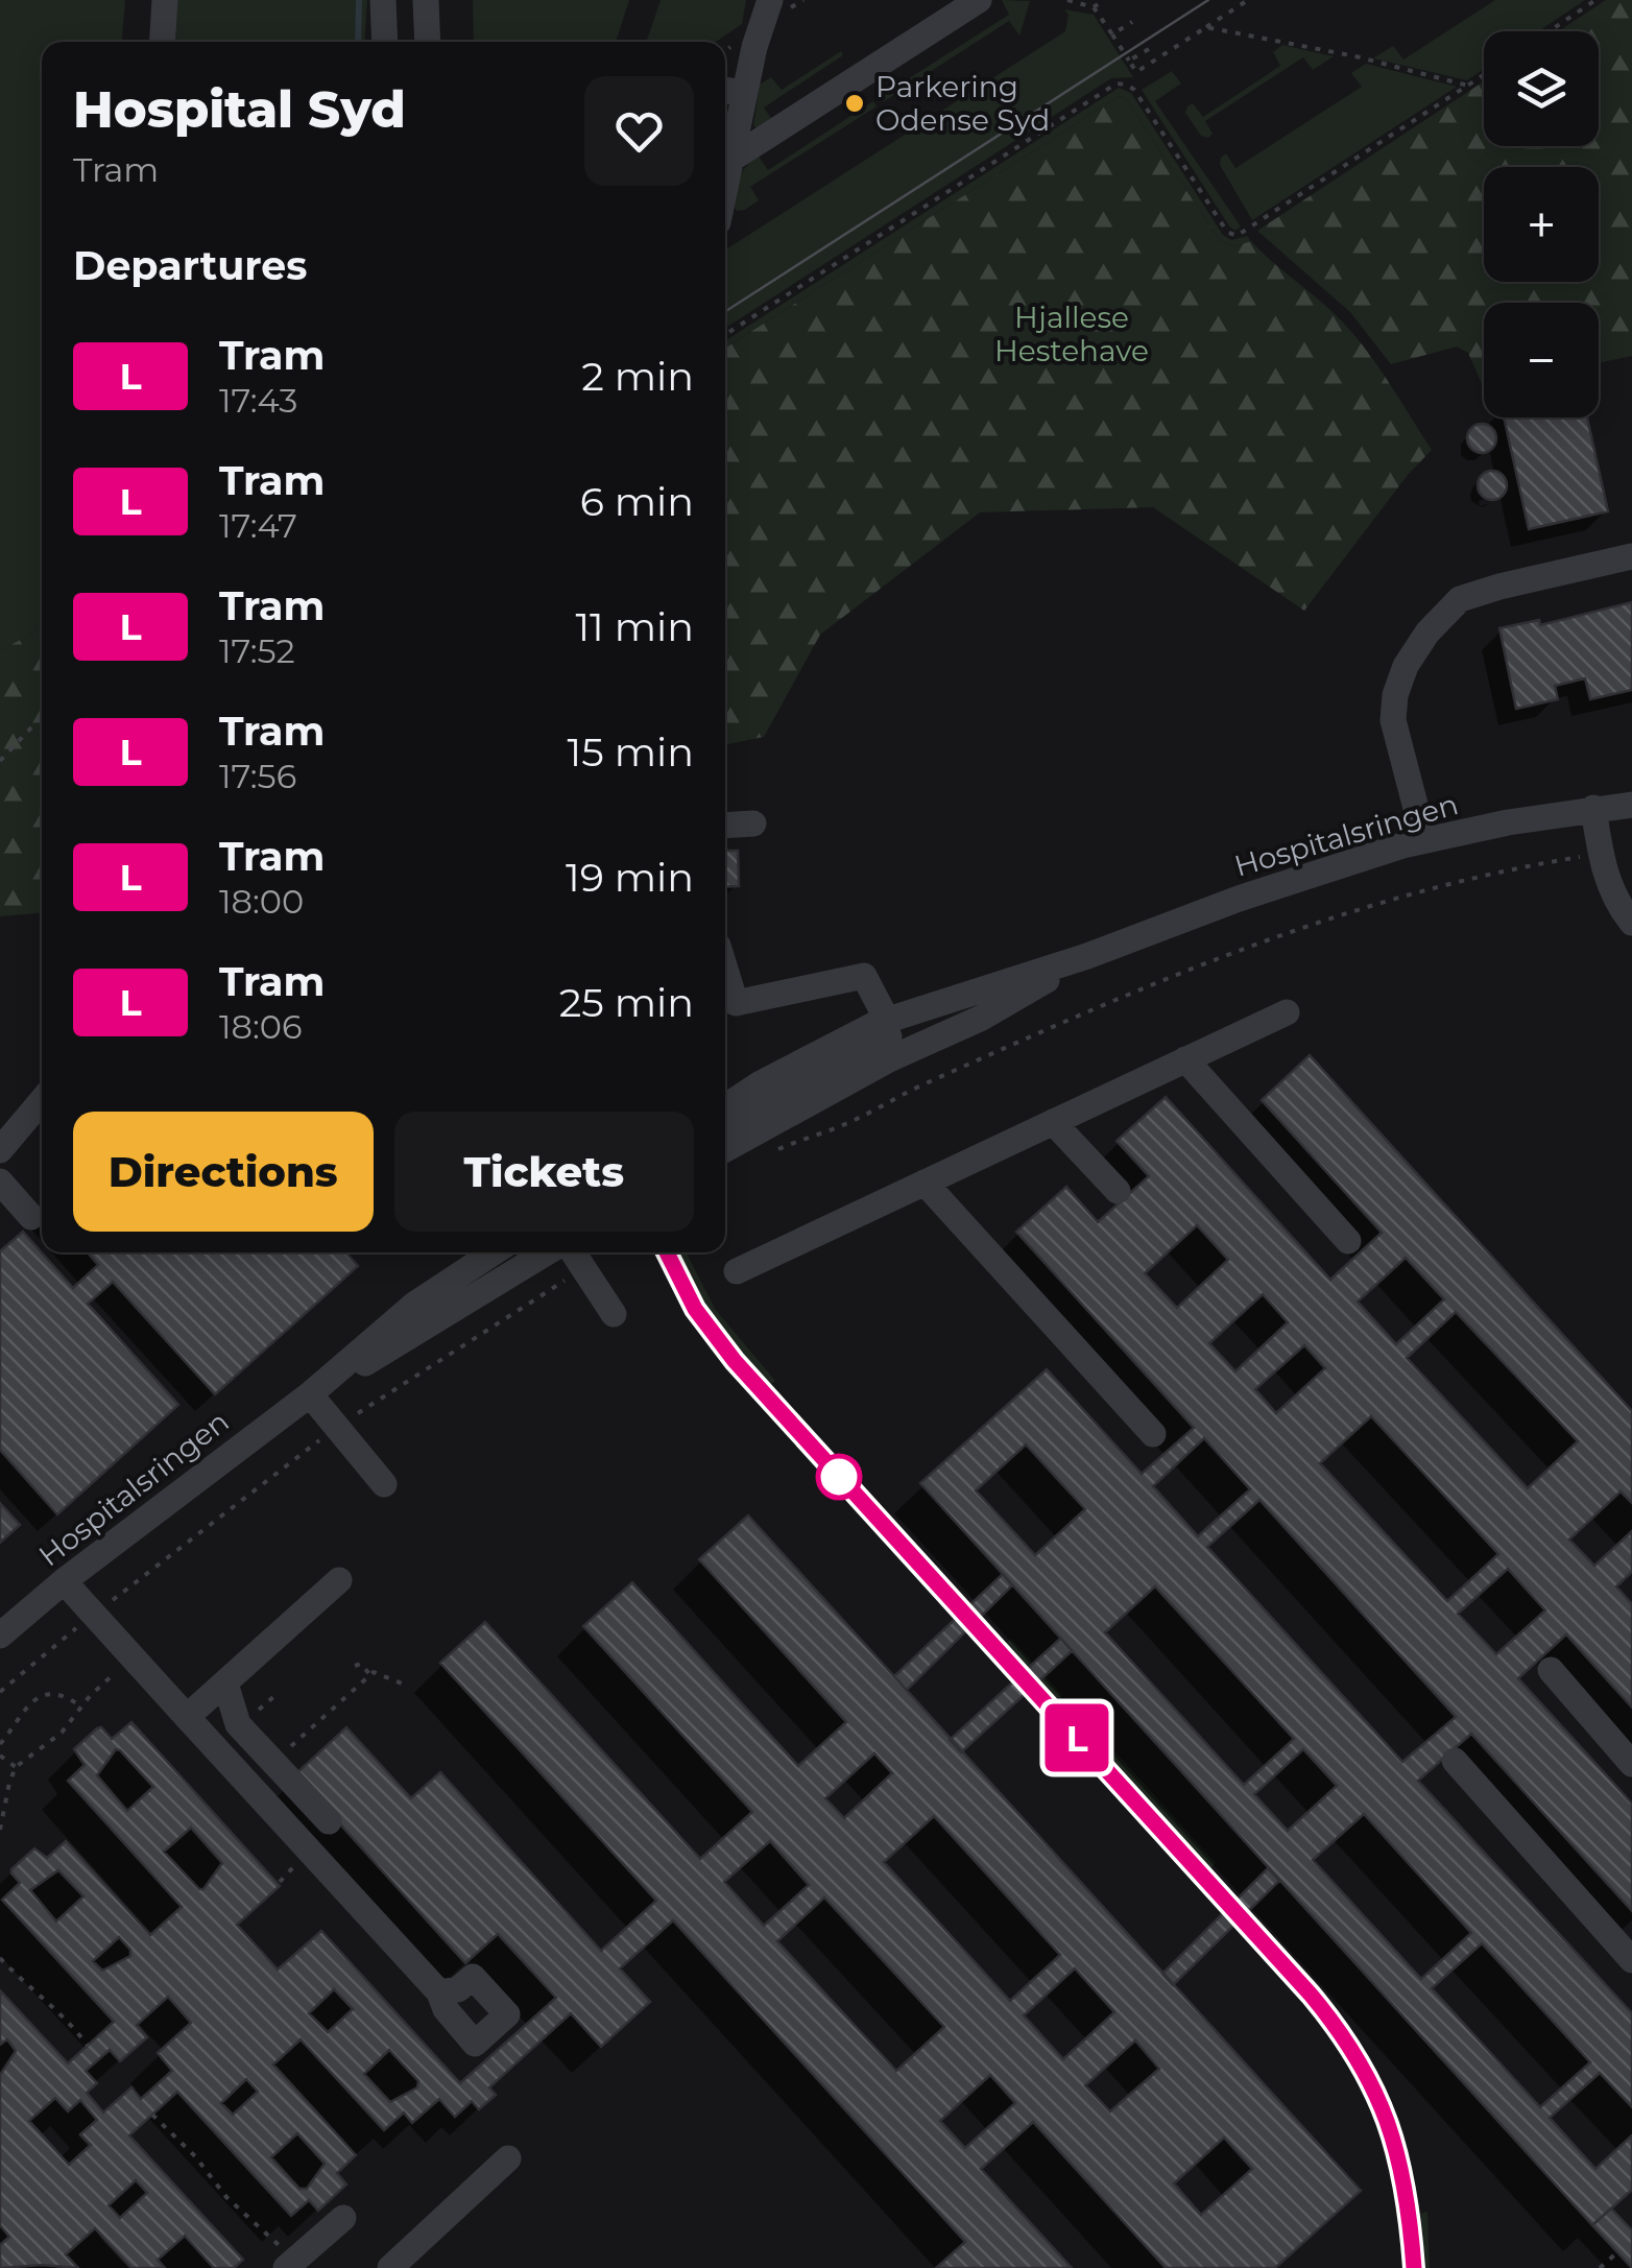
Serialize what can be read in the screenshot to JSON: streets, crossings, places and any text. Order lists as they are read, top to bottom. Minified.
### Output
{"streets":{"street":["Hospitalsringen"]},"parks":["Hjallese Hestehave"],"places":["Parkering Odense Syd"],"lines":["tram line L"],"page":{"on_map":"L","map_buttons":["+","−"],"heading":[["Hospital Syd","Tram"],"Departures"],"list":[{"mark":"L","name":"Tram","note":"17:43","value":"2 min"},{"mark":"L","name":"Tram","note":"17:47","value":"6 min"},{"mark":"L","name":"Tram","note":"17:52","value":"11 min"},{"mark":"L","name":"Tram","note":"17:56","value":"15 min"},{"mark":"L","name":"Tram","note":"18:00","value":"19 min"},{"mark":"L","name":"Tram","note":"18:06","value":"25 min"}],"buttons":["Directions","Tickets"]}}
